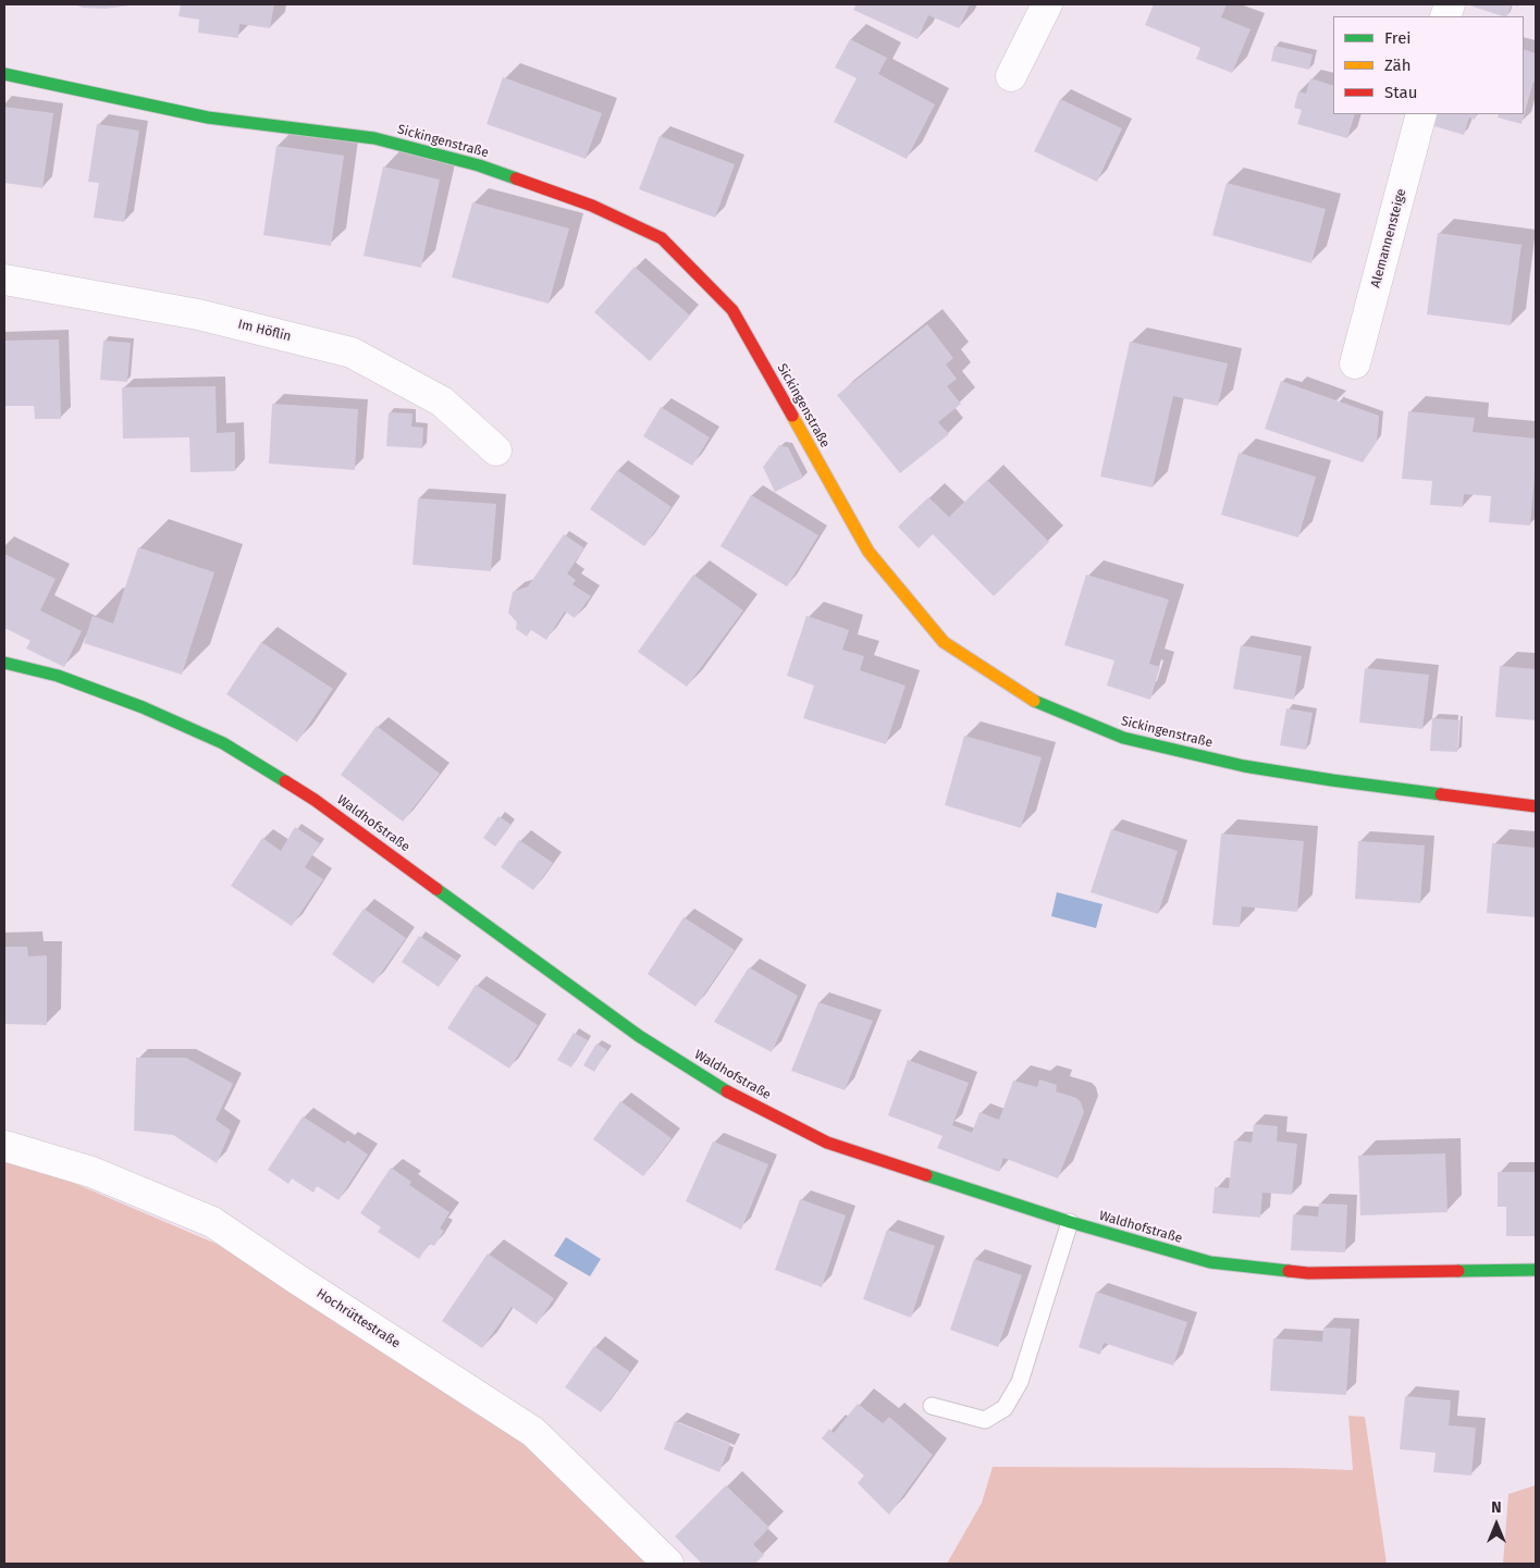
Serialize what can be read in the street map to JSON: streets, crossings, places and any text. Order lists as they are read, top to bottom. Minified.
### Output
{"streets":{"street":["Sickingenstraße","Alemannensteige","Im Höflin","Waldhofstraße","Hochrüttestraße"]},"legend":["Frei","Zäh","Stau"],"north":"top"}
